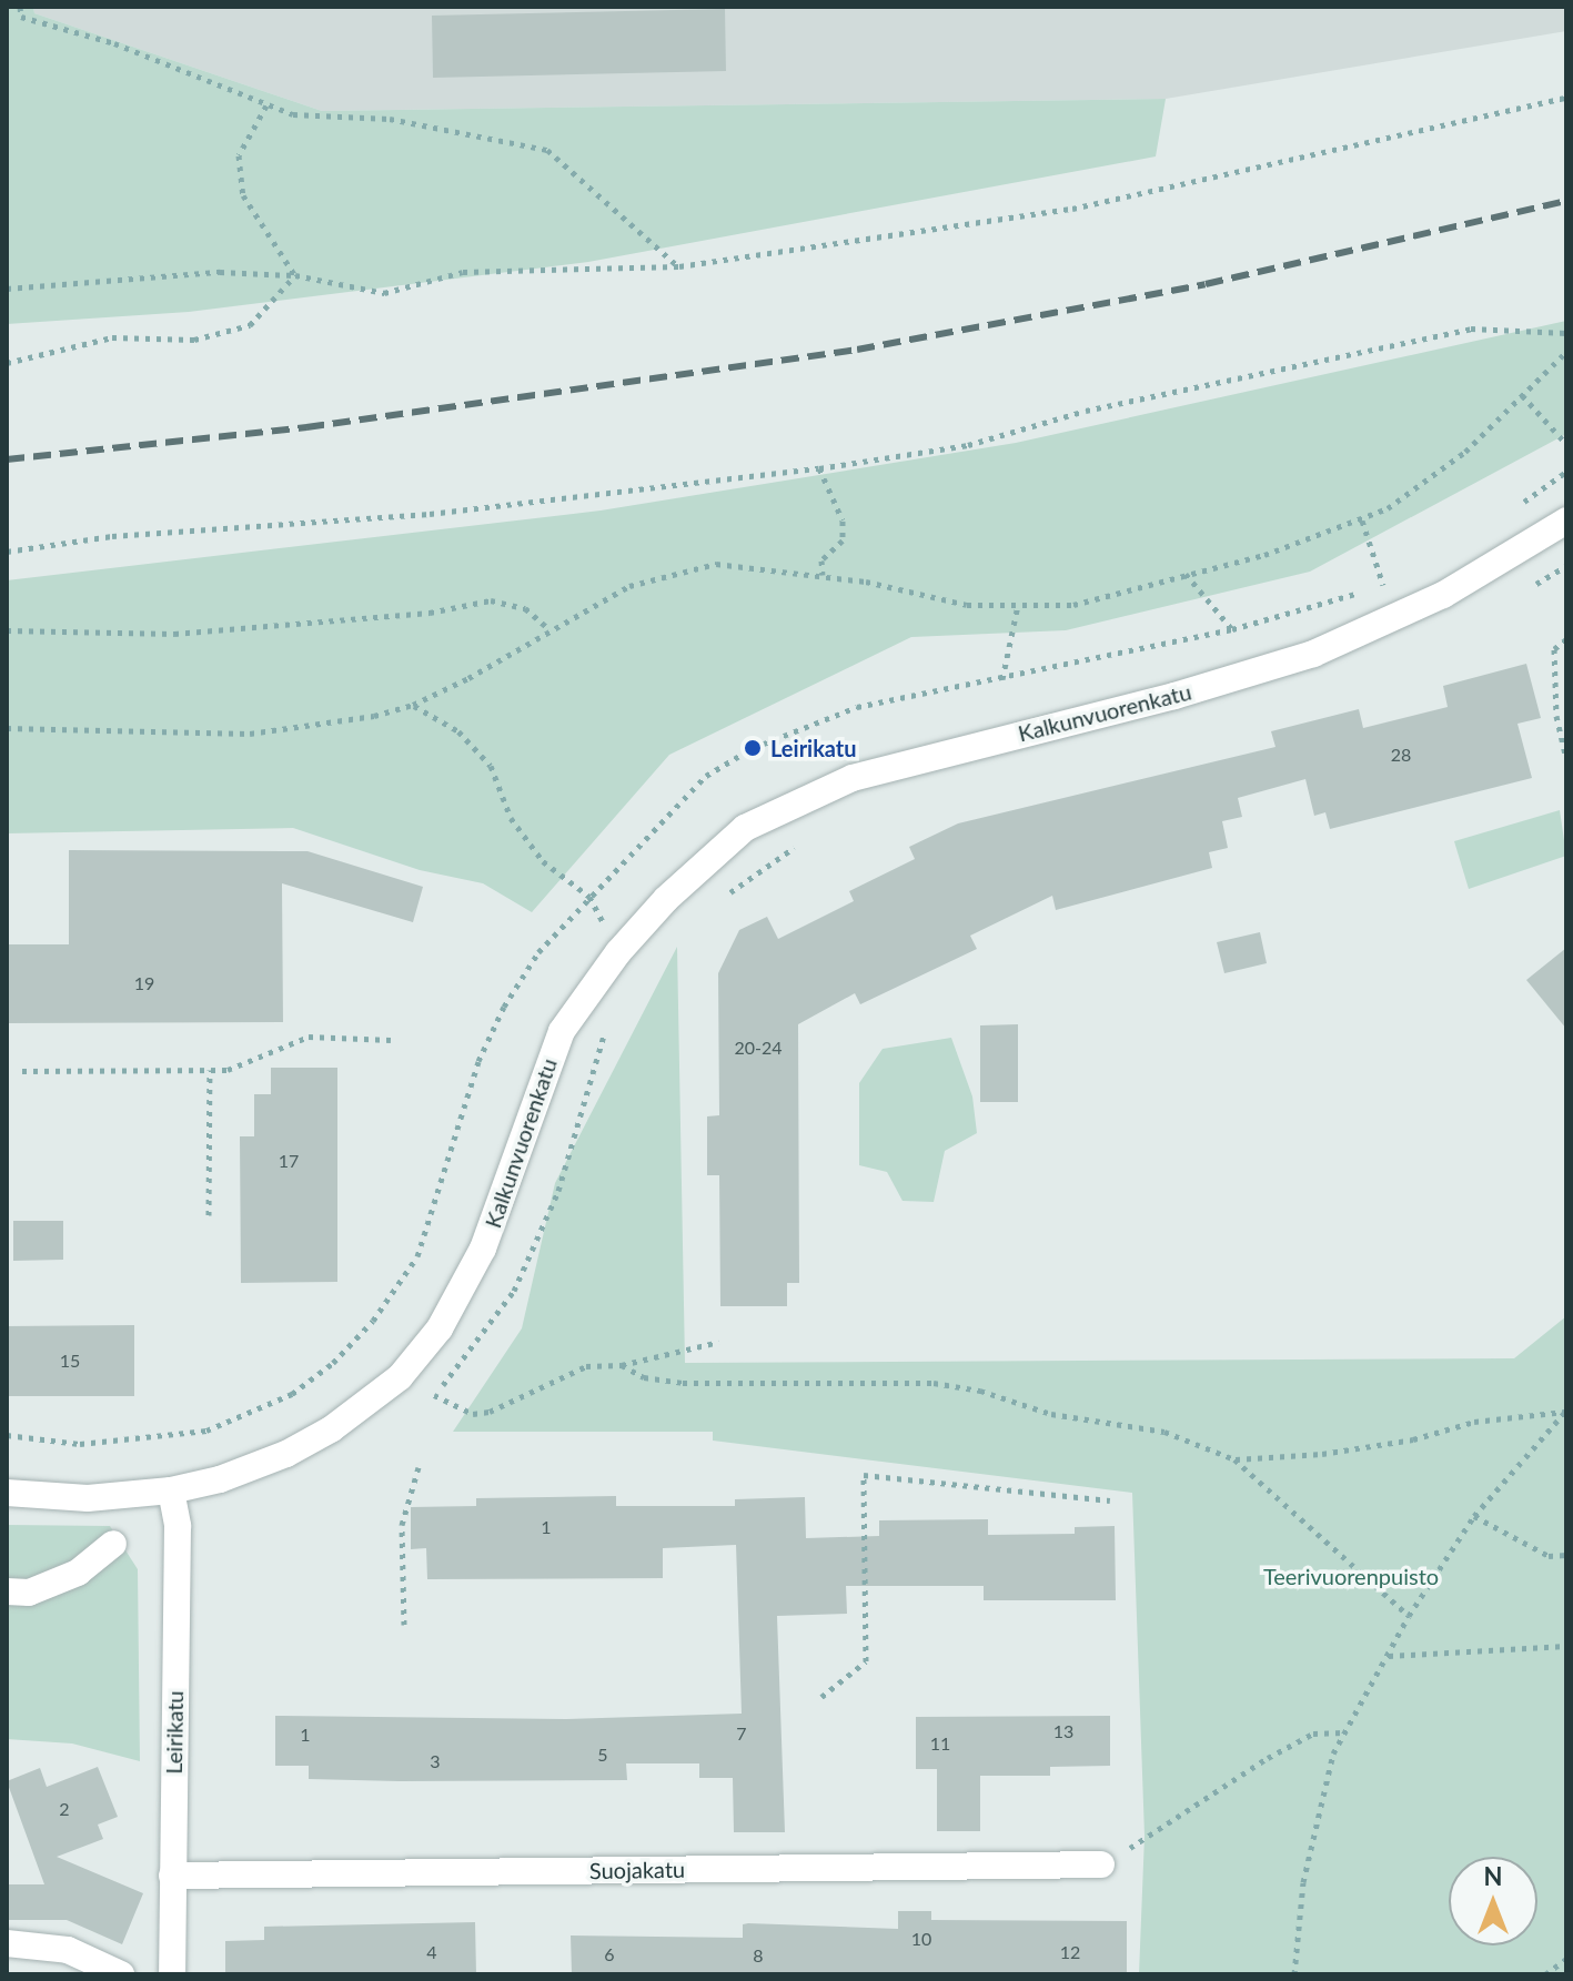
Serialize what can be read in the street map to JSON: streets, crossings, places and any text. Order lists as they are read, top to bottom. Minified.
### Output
{"streets":{"street":["Kalkunvuorenkatu","Leirikatu","Suojakatu"]},"crossings":[["Kalkunvuorenkatu","Leirikatu"],["Leirikatu","Suojakatu"]],"parks":["Teerivuorenpuisto"],"places":["Leirikatu"],"house_numbers":["28","19","20-24","17","15","1","13","7","1","11","5","3","2","10","4","12","6","8"],"north":"top"}
